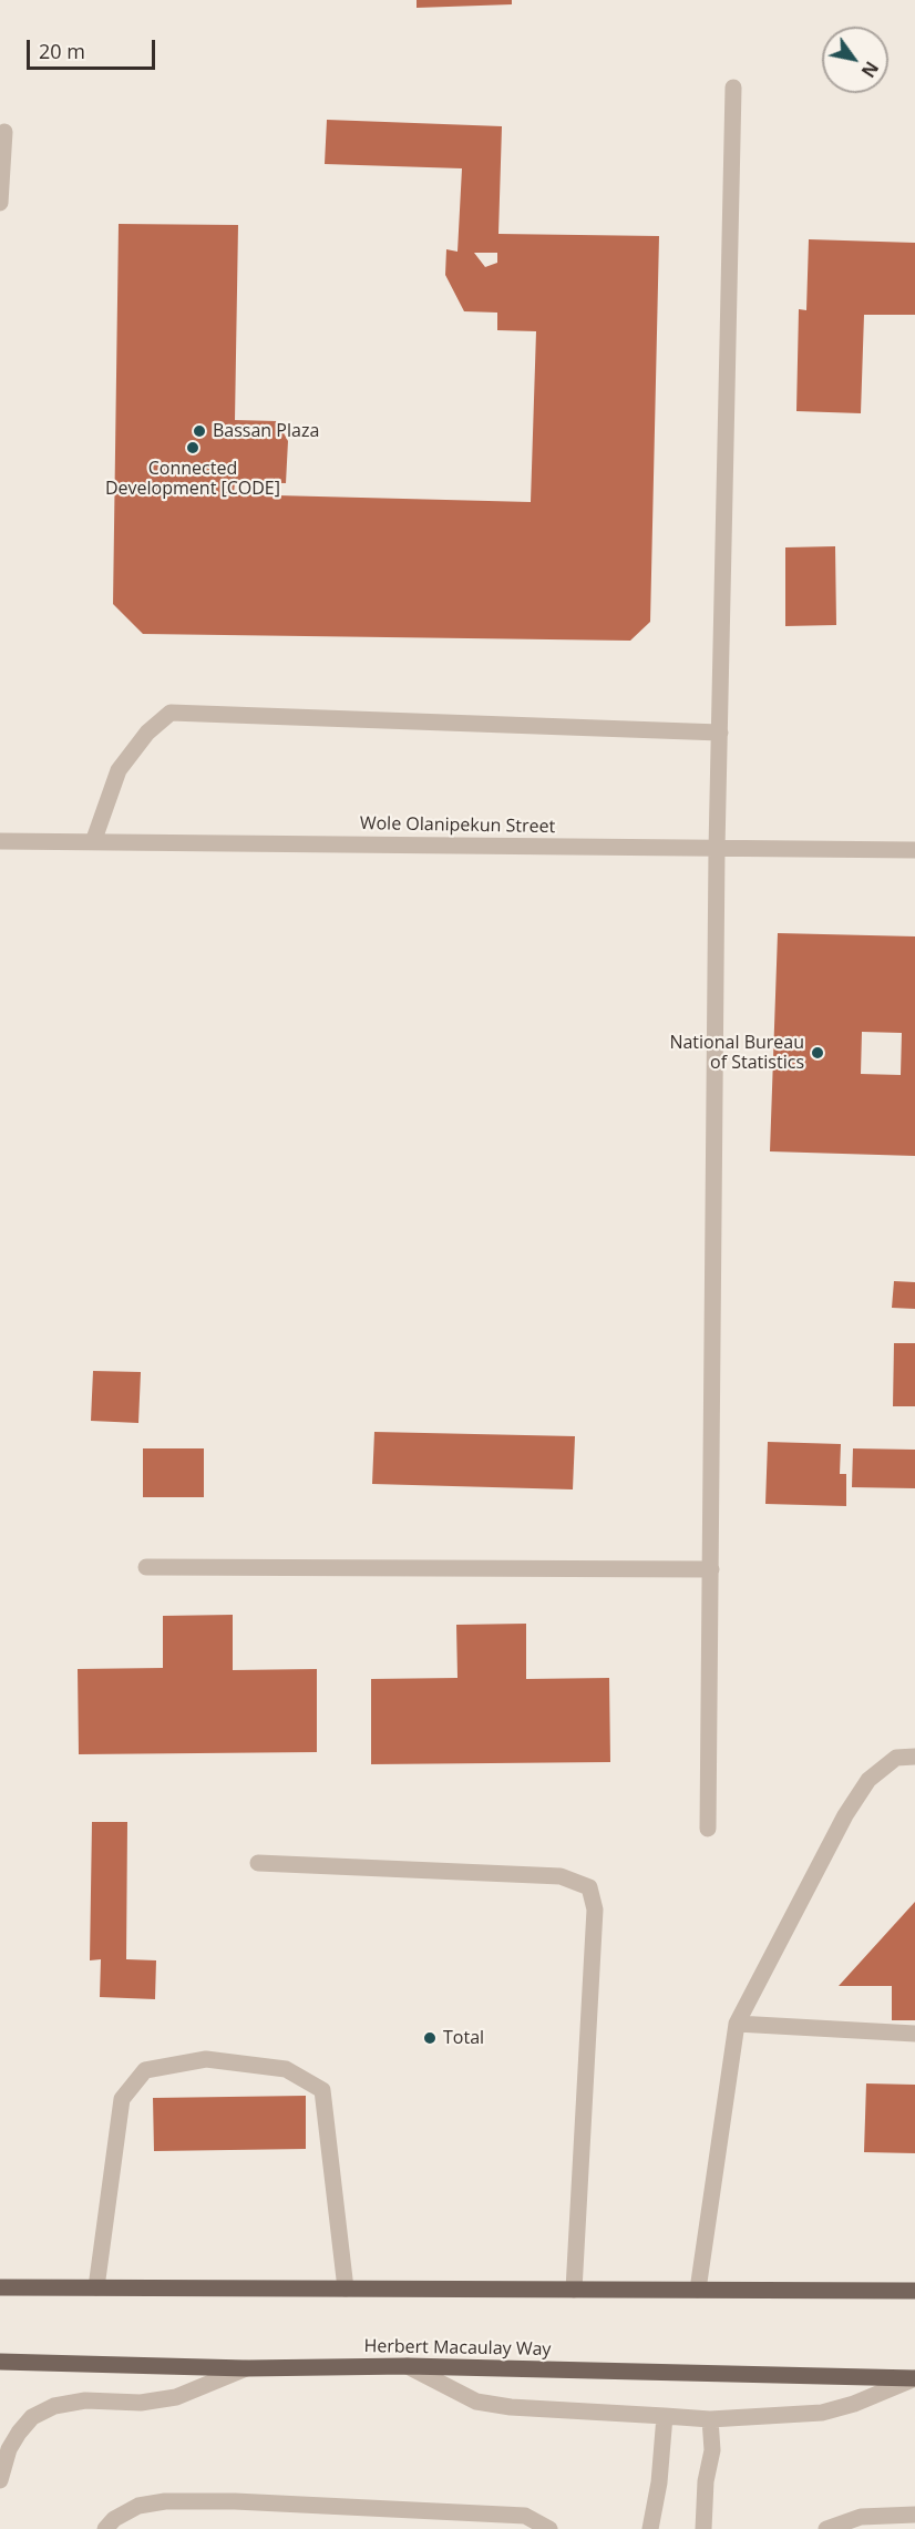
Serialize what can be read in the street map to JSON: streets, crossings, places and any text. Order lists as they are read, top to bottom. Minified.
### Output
{"streets":{"main road":["Herbert Macaulay Way"],"street":["Wole Olanipekun Street"]},"places":["Bassan Plaza","Connected Development [CODE]","National Bureau of Statistics","Total"],"scale_bar":"20 m","north":"bottom right"}
